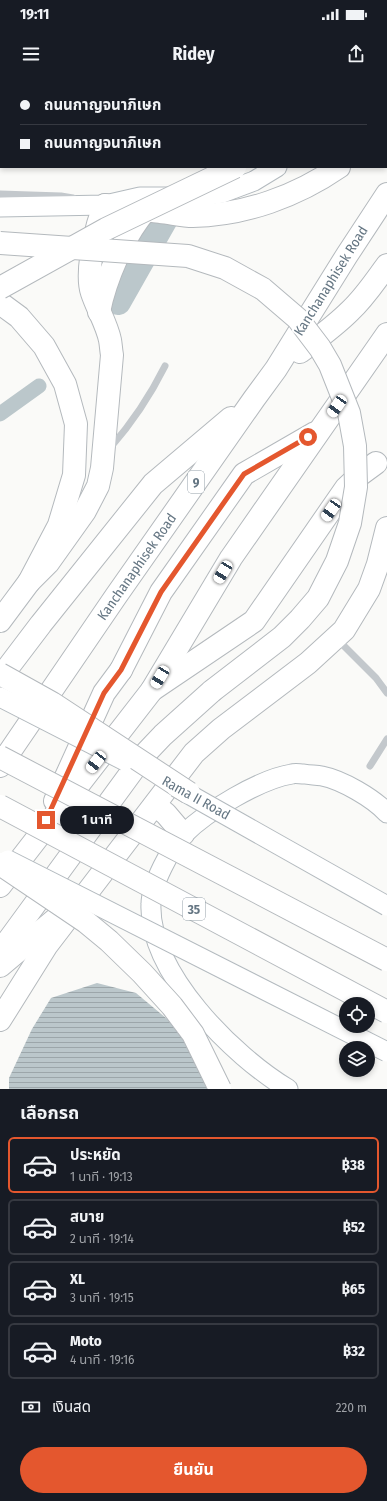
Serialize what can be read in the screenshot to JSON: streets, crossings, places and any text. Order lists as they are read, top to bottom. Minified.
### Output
{"streets":{"highway":["Kanchanaphisek Road","9","35"],"main road":["Rama II Road"]},"page":{"status":"19:11","header":"Ridey","banner":["ถนนกาญจนาภิเษก","ถนนกาญจนาภิเษก"],"bubble":"1 นาที","heading":"เลือกรถ","list":[{"name":"ประหยัด","note":"1 นาที · 19:13","value":"฿38"},{"name":"สบาย","note":"2 นาที · 19:14","value":"฿52"},{"name":"XL","note":"3 นาที · 19:15","value":"฿65"},{"name":"Moto","note":"4 นาที · 19:16","value":"฿32"}],"pay":["เงินสด","220 m"],"buttons":"ยืนยัน"}}
